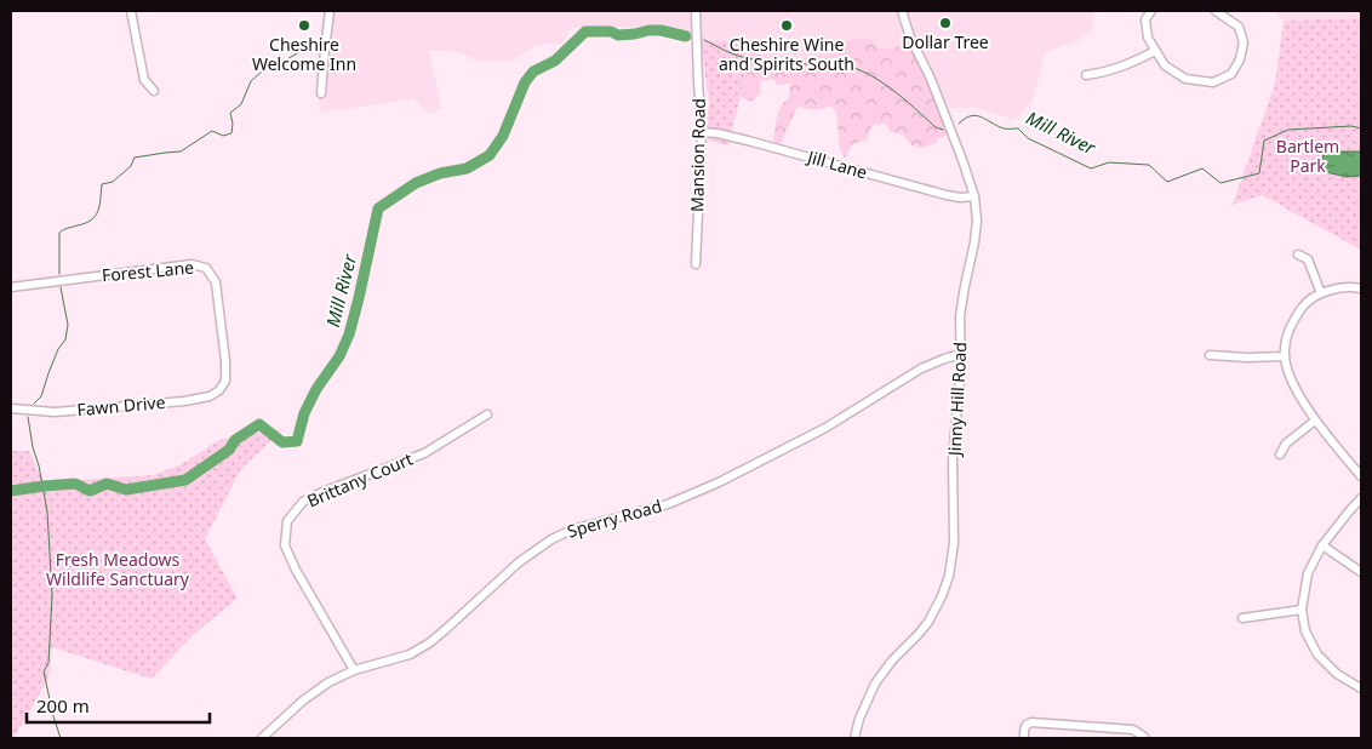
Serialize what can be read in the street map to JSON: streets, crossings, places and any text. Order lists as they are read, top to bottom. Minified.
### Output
{"streets":{"street":["Mansion Road","Jill Lane","Forest Lane","Jinny Hill Road","Fawn Drive","Brittany Court","Sperry Road"]},"crossings":[["Mansion Road","Jill Lane"],["Jill Lane","Jinny Hill Road"],["Forest Lane","Fawn Drive"],["Jinny Hill Road","Sperry Road"],["Brittany Court","Sperry Road"]],"water":["Mill River"],"parks":["Bartlem Park","Fresh Meadows Wildlife Sanctuary"],"places":["Dollar Tree","Cheshire Welcome Inn","Cheshire Wine and Spirits South"],"scale_bar":"200 m"}
